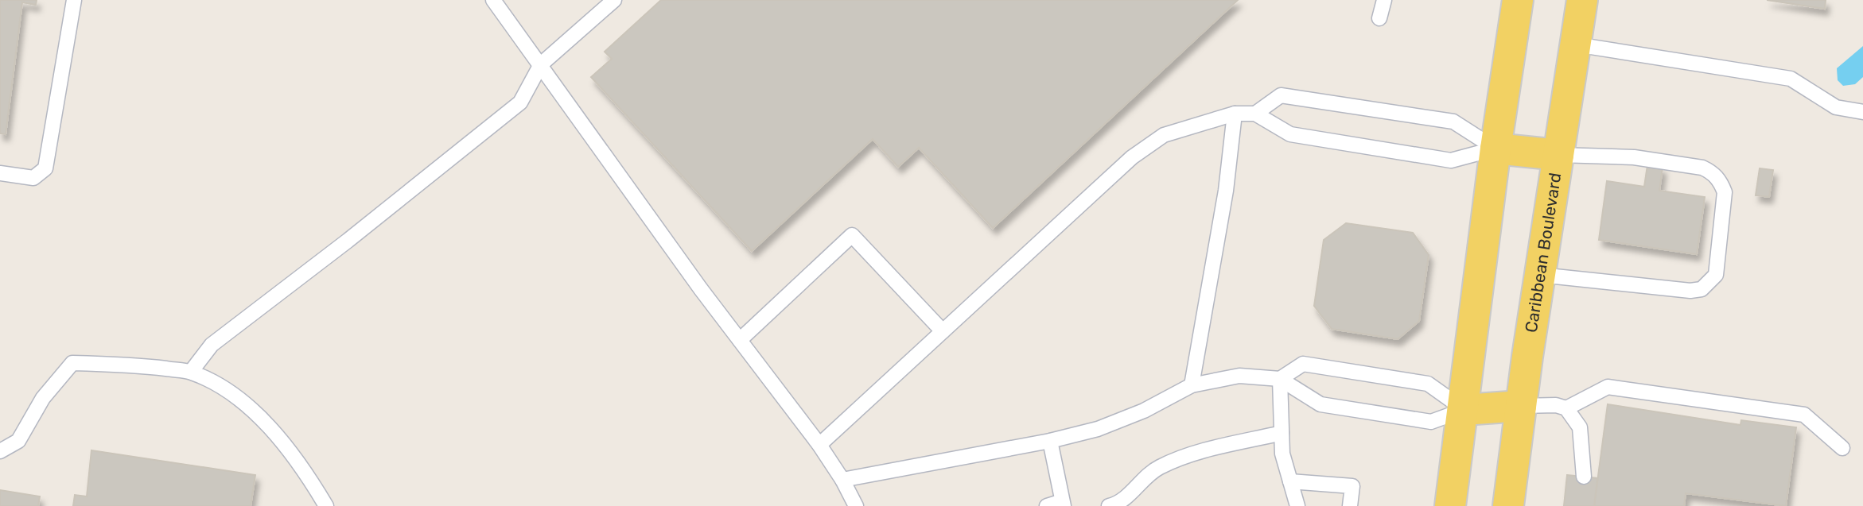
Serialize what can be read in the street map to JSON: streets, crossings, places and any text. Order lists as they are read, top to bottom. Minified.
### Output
{"streets":{"main road":["Caribbean Boulevard"]}}
